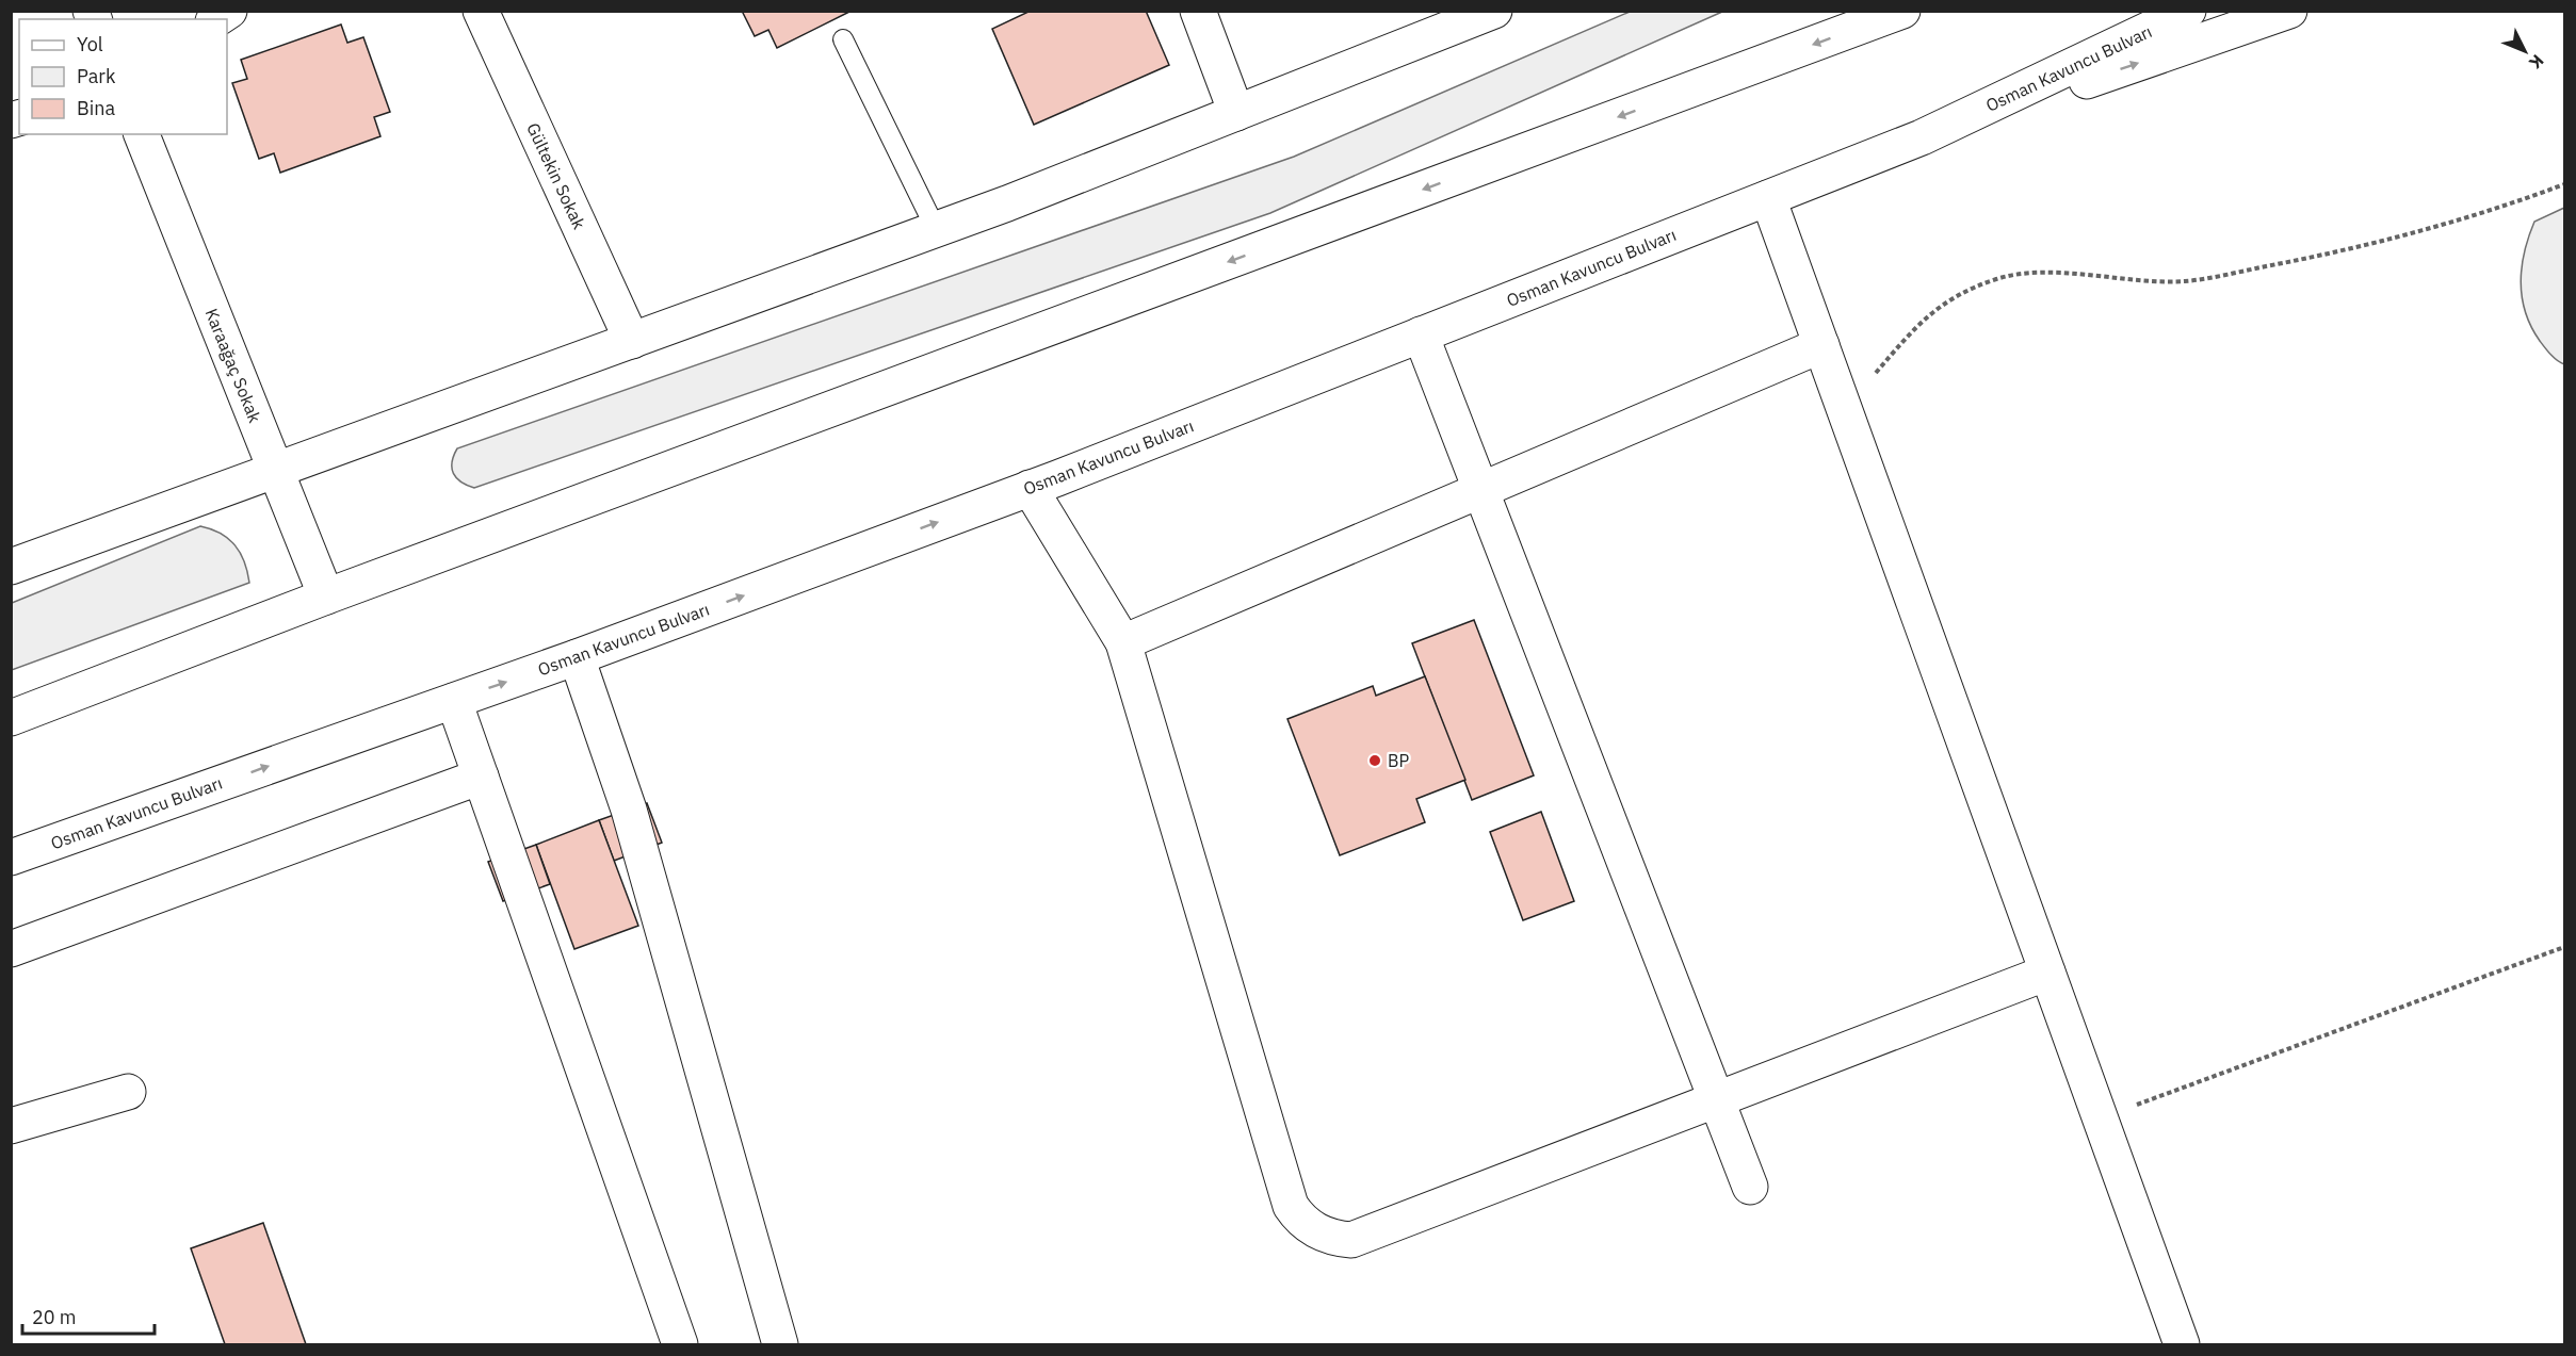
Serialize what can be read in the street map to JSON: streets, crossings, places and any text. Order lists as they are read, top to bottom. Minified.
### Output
{"streets":{"main road":["Osman Kavuncu Bulvarı","Gültekin Sokak","Karaağaç Sokak"]},"places":["BP"],"legend":["Yol","Park","Bina"],"scale_bar":"20 m","north":"bottom right"}
